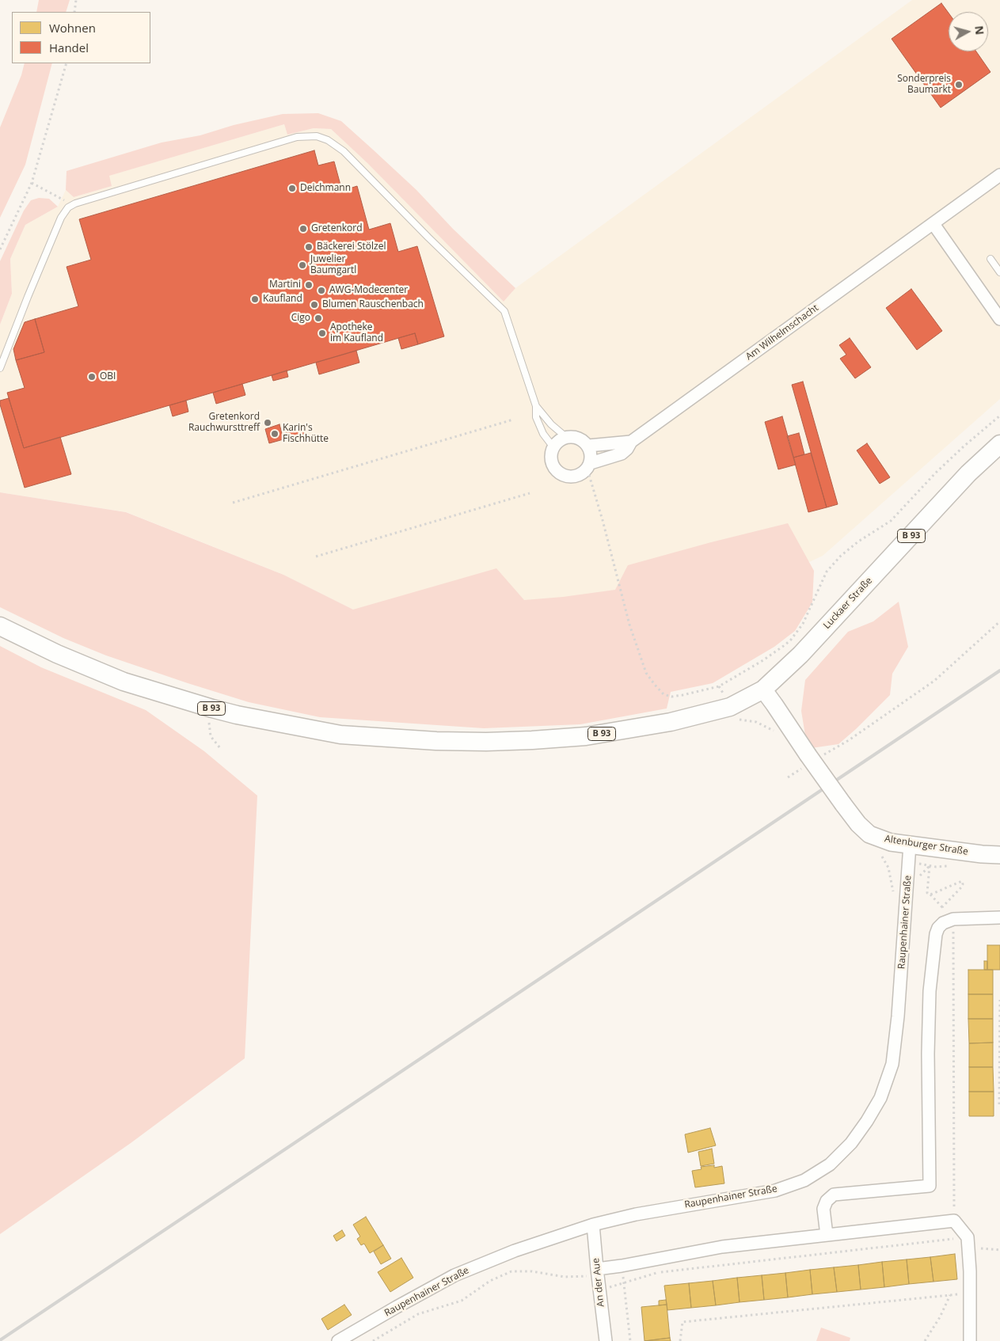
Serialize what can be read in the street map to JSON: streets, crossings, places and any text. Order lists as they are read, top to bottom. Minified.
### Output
{"streets":{"main road":["B 93","Luckaer Straße"],"street":["Am Wilhelmschacht","Altenburger Straße","Raupenhainer Straße","An der Aue"]},"crossings":[["B 93","Luckaer Straße"],["Altenburger Straße","Raupenhainer Straße"],["Raupenhainer Straße","An der Aue"]],"places":["Sonderpreis Baumarkt","Deichmann","Gretenkord","Bäckerei Stölzel","Juwelier Baumgartl","Martini","AWG-Modecenter","Kaufland","Blumen Rauschenbach","Cigo","Apotheke im Kaufland","OBI","Gretenkord Rauchwursttreff","Karin's Fischhütte"],"legend":["Wohnen","Handel"],"north":"right"}
